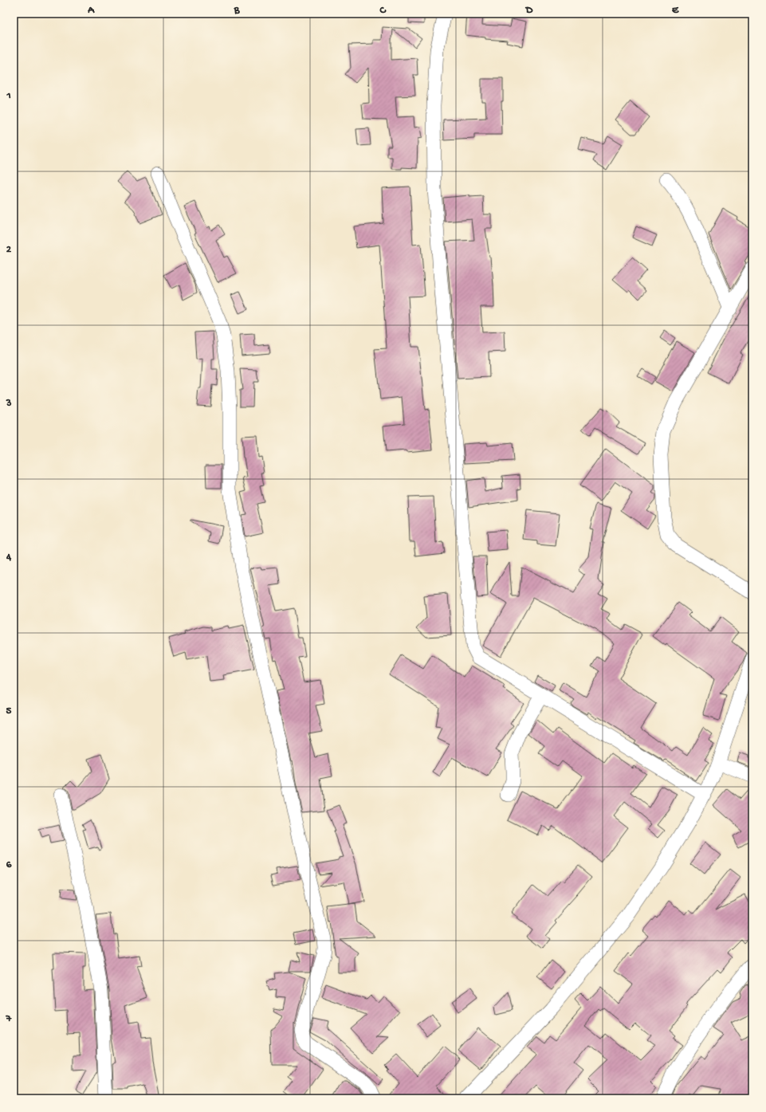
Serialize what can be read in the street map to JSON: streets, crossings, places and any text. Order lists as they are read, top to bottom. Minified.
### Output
{"grid":{"columns":["A","B","C","D","E"],"rows":["1","2","3","4","5","6","7"]}}
